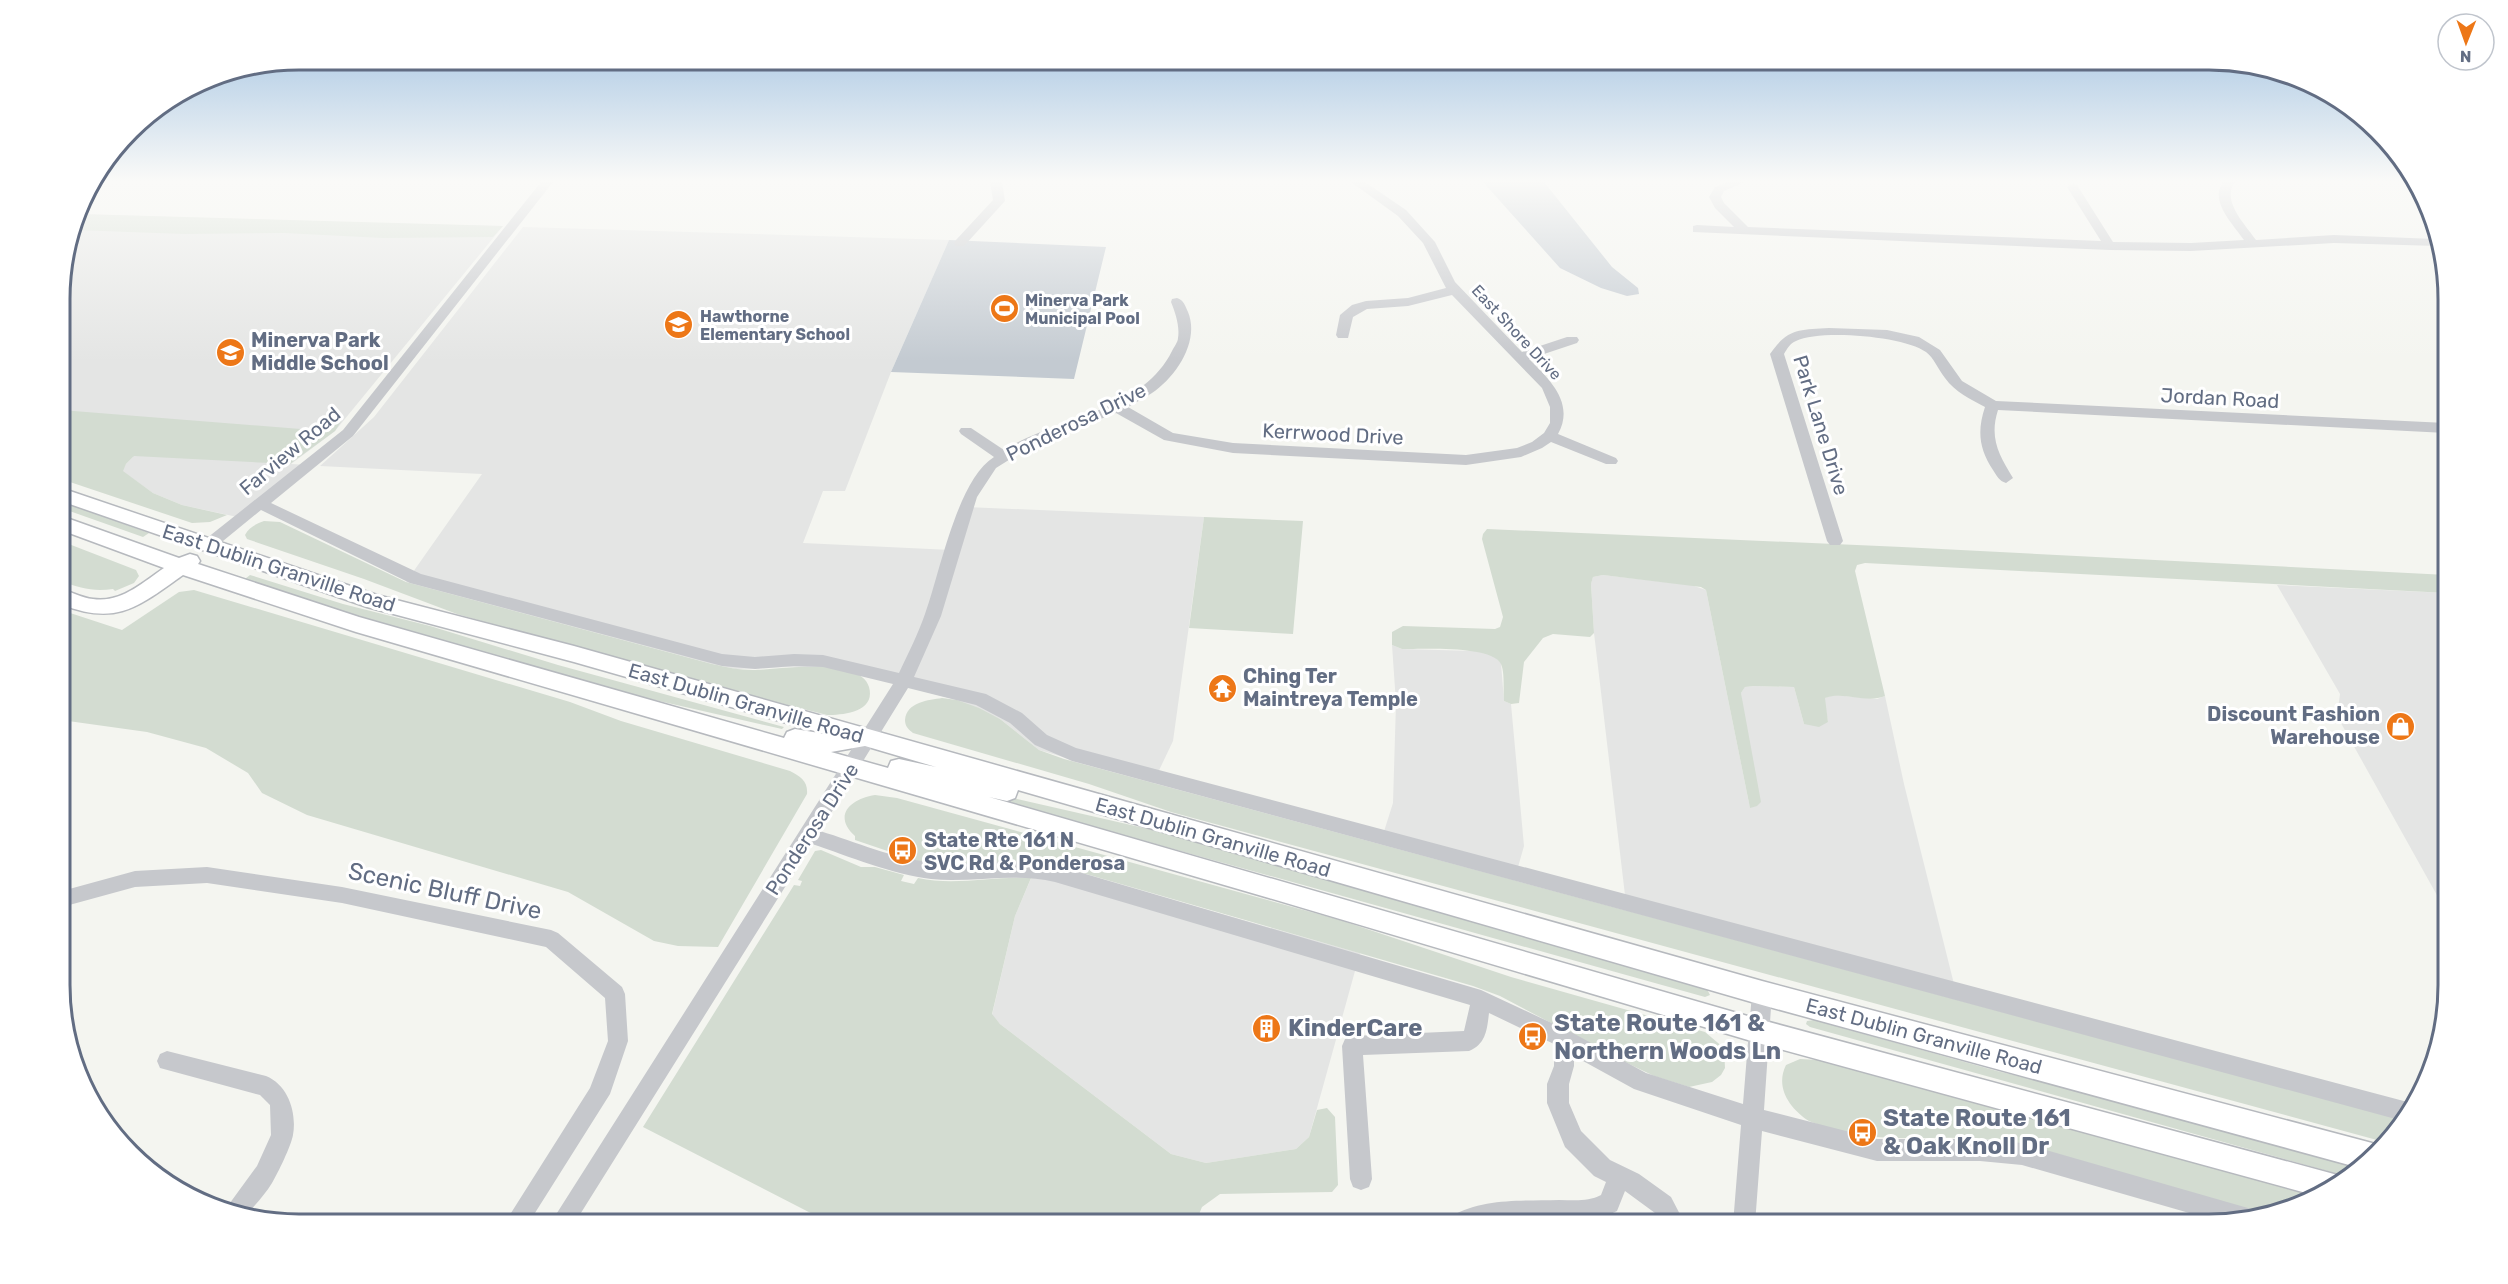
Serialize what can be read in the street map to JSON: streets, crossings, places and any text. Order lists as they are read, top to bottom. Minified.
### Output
{"streets":{"main road":["East Dublin Granville Road"],"street":["East Shore Drive","Jordan Road","Ponderosa Drive","Park Lane Drive","Kerrwood Drive","Farview Road","Scenic Bluff Drive"]},"crossings":[["East Shore Drive","Kerrwood Drive"],["Jordan Road","Park Lane Drive"],["Ponderosa Drive","Kerrwood Drive"],["Ponderosa Drive","East Dublin Granville Road"],["Farview Road","East Dublin Granville Road"]],"places":{"sports":["Minerva Park Municipal Pool"],"school or university":["Hawthorne Elementary School","Minerva Park Middle School"],"temple":["Ching Ter Maintreya Temple"],"shop":["Discount Fashion Warehouse"],"bus stop":["State Rte 161 N SVC Rd & Ponderosa","State Route 161 & Northern Woods Ln","State Route 161 & Oak Knoll Dr"],"building":["KinderCare"]},"north":"bottom"}
